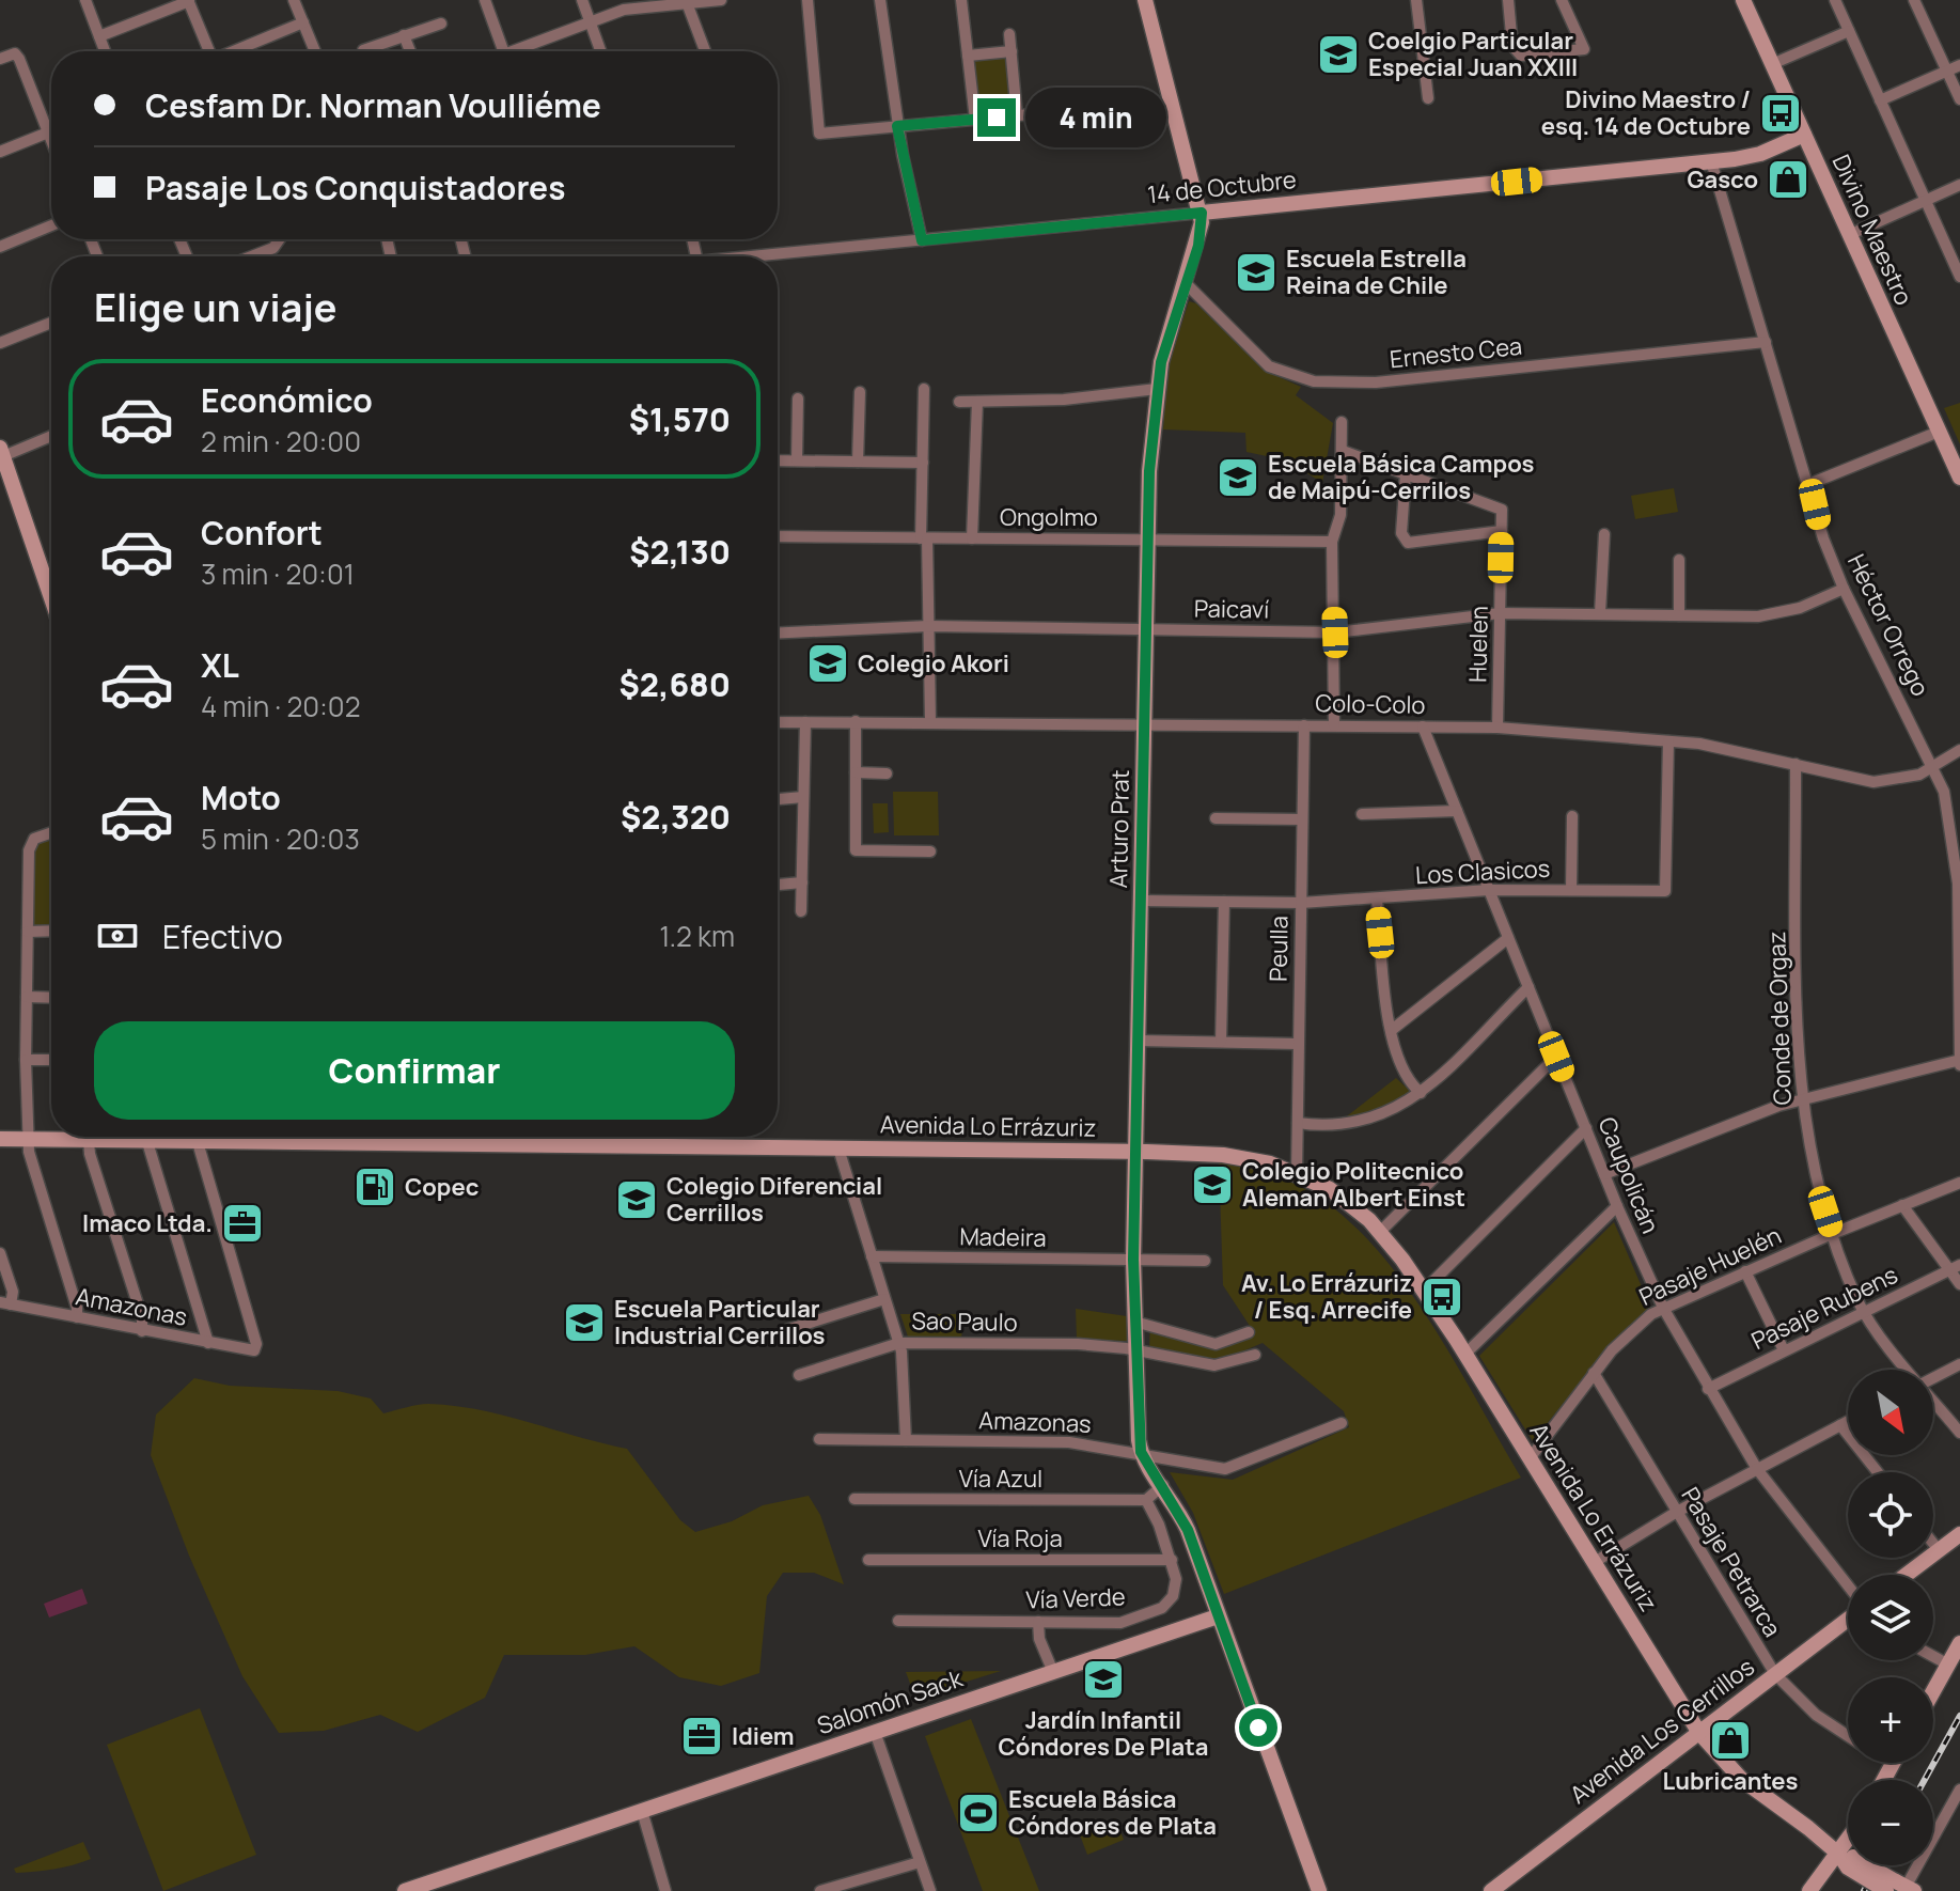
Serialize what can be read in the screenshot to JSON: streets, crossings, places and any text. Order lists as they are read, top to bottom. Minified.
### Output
{"streets":{"street":["14 de Octubre","Divino Maestro","Ernesto Cea","Ongolmo","Paicaví","Héctor Orrego","Huelen","Colo-Colo","Arturo Prat","Los Clasicos","Peulla","Conde de Orgaz","Avenida Lo Errázuriz","Caupolicán","Madeira","Pasaje Huelén","Amazonas","Pasaje Rubens","Sao Paulo","Vía Azul","Vía Roja","Pasaje Petrarca","Vía Verde","Salomón Sack","Avenida Los Cerrillos"]},"crossings":[["14 de Octubre","Divino Maestro"],["14 de Octubre","Héctor Orrego"],["14 de Octubre","Arturo Prat"],["Ernesto Cea","Héctor Orrego"],["Ernesto Cea","Arturo Prat"],["Ongolmo","Arturo Prat"],["Paicaví","Héctor Orrego"],["Paicaví","Huelen"],["Paicaví","Arturo Prat"],["Héctor Orrego","Colo-Colo"],["Huelen","Colo-Colo"],["Colo-Colo","Arturo Prat"],["Colo-Colo","Los Clasicos"],["Colo-Colo","Peulla"],["Colo-Colo","Conde de Orgaz"],["Colo-Colo","Caupolicán"],["Arturo Prat","Los Clasicos"],["Arturo Prat","Avenida Lo Errázuriz"],["Arturo Prat","Madeira"],["Arturo Prat","Amazonas"],["Arturo Prat","Sao Paulo"],["Los Clasicos","Peulla"],["Los Clasicos","Caupolicán"],["Peulla","Avenida Lo Errázuriz"],["Conde de Orgaz","Pasaje Huelén"],["Conde de Orgaz","Pasaje Rubens"],["Avenida Lo Errázuriz","Pasaje Huelén"],["Avenida Lo Errázuriz","Amazonas"],["Avenida Lo Errázuriz","Avenida Los Cerrillos"],["Caupolicán","Pasaje Huelén"],["Caupolicán","Pasaje Rubens"],["Pasaje Huelén","Pasaje Petrarca"],["Vía Azul","Vía Verde"],["Vía Roja","Vía Verde"],["Pasaje Petrarca","Avenida Los Cerrillos"]],"places":{"school or university":["Coelgio Particular Especial Juan XXIII","Escuela Estrella Reina de Chile","Escuela Básica Campos de Maipú-Cerrilos","Colegio Akori","Colegio Politecnico Aleman Albert Einst","Colegio Diferencial Cerrillos","Escuela Particular Industrial Cerrillos","Jardín Infantil Cóndores De Plata"],"bus stop":["Divino Maestro / esq. 14 de Octubre","Av. Lo Errázuriz / Esq. Arrecife"],"shop":["Gasco","Lubricantes"],"fuel station":["Copec"],"office":["Imaco Ltda.","Idiem"],"sports":["Escuela Básica Cóndores de Plata"]},"north":"bottom right","page":{"banner":["Cesfam Dr. Norman Voulliéme","Pasaje Los Conquistadores"],"bubble":"4 min","heading":"Elige un viaje","list":[{"name":"Económico","note":"2 min · 20:00","value":"$1,570"},{"name":"Confort","note":"3 min · 20:01","value":"$2,130"},{"name":"XL","note":"4 min · 20:02","value":"$2,680"},{"name":"Moto","note":"5 min · 20:03","value":"$2,320"}],"pay":["Efectivo","1.2 km"],"buttons":"Confirmar","map_buttons":["+","−"]}}
